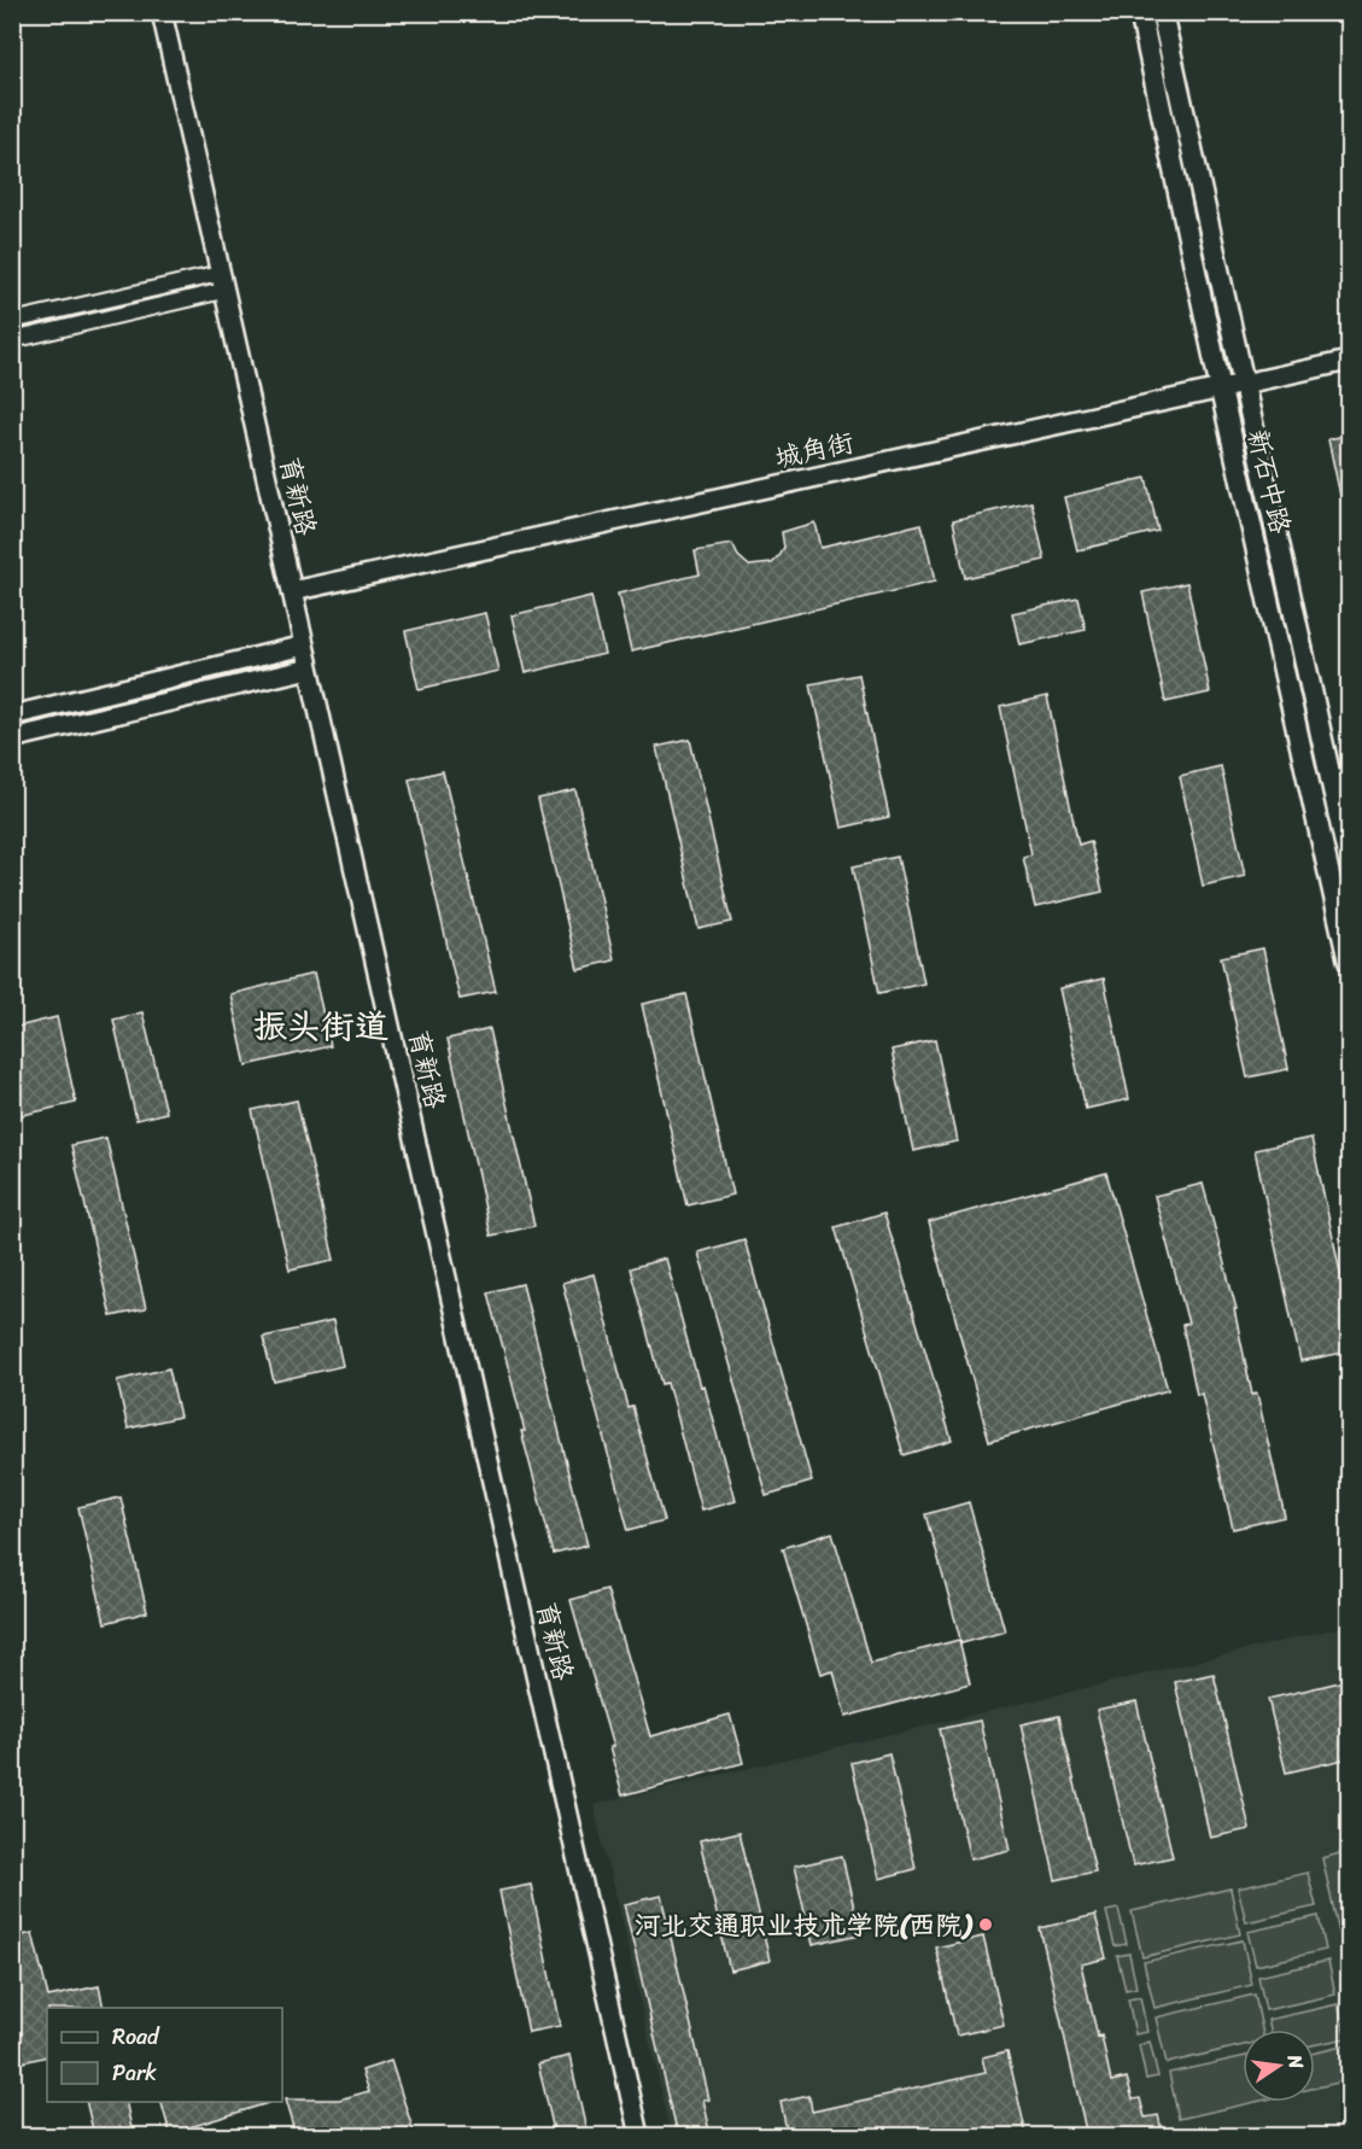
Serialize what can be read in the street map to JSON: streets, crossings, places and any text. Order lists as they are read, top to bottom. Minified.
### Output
{"streets":{"main road":["新石中路"],"street":["城角街","育新路"]},"crossings":[["城角街","新石中路"],["城角街","育新路"]],"districts":["振头街道"],"places":["河北交通职业技术学院(西院)"],"legend":["Road","Park"],"north":"right"}
